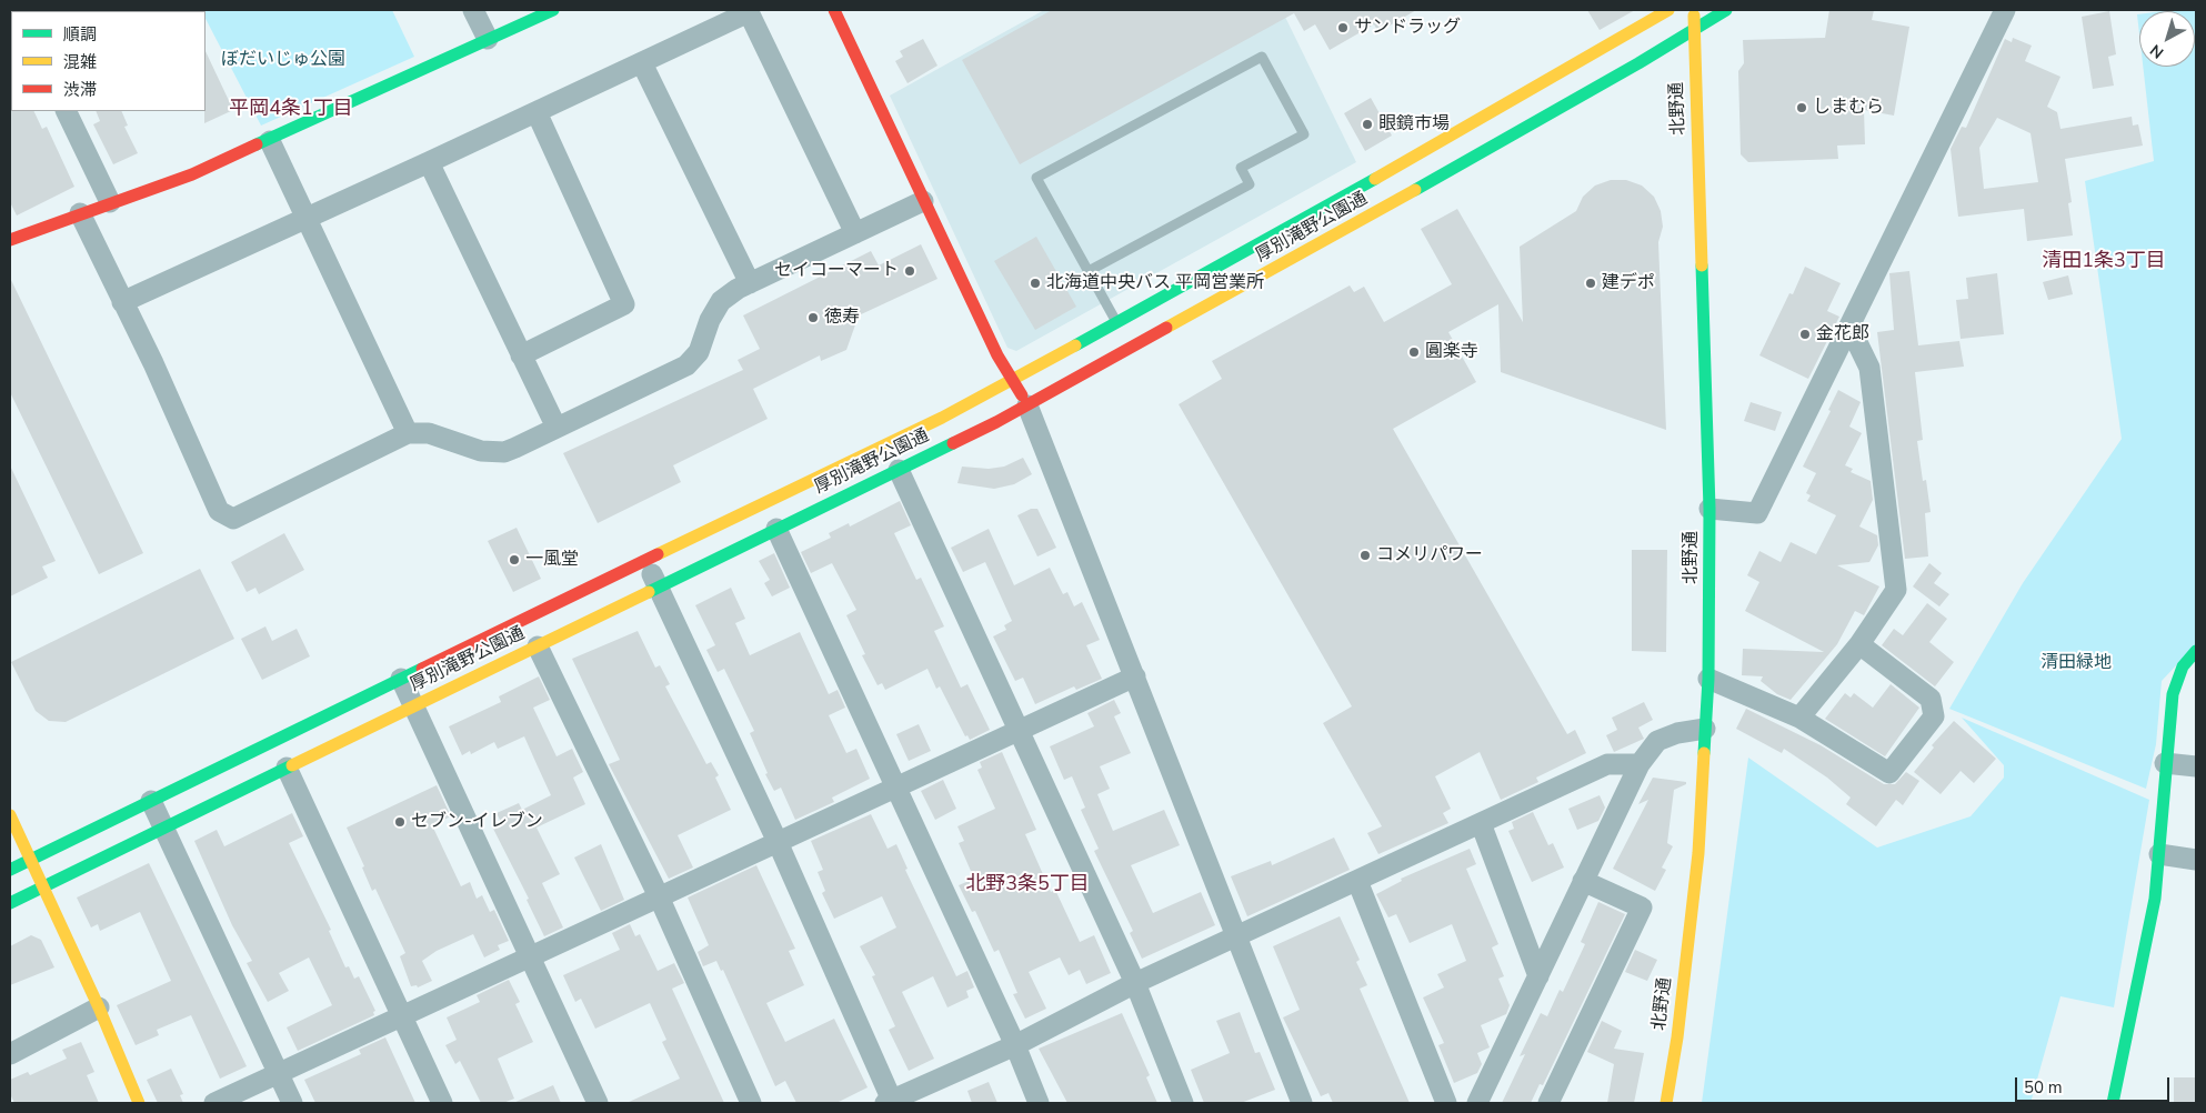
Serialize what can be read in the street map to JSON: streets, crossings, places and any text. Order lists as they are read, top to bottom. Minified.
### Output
{"streets":{"main road":["北野通","厚別滝野公園通"]},"crossings":[["北野通","厚別滝野公園通"]],"districts":["平岡4条1丁目","清田1条3丁目","北野3条5丁目"],"parks":["ぼだいじゅ公園","清田緑地"],"places":["サンドラッグ","しまむら","眼鏡市場","セイコーマート","北海道中央バス 平岡営業所","建デポ","徳寿","金花郎","圓楽寺","コメリパワー","一風堂","セブン-イレブン"],"legend":["順調","混雑","渋滞"],"scale_bar":"50 m","north":"bottom left"}
